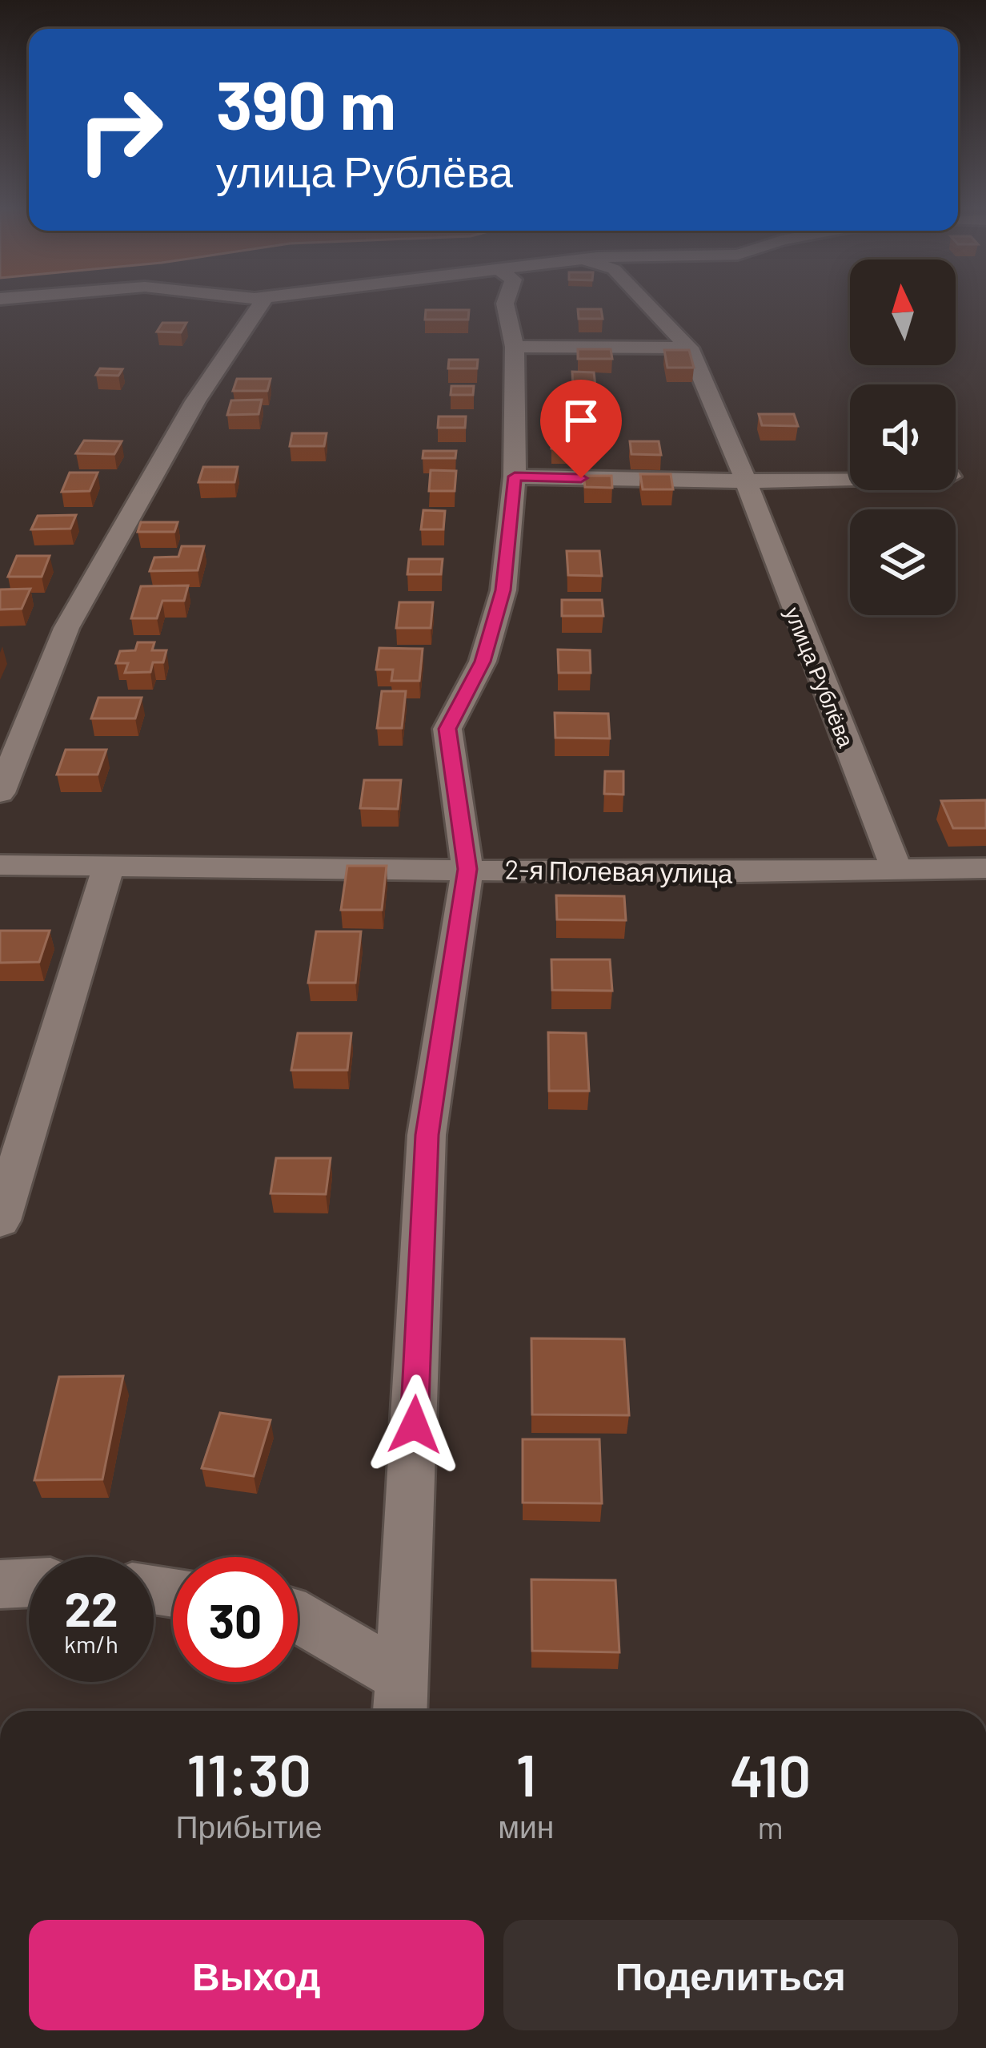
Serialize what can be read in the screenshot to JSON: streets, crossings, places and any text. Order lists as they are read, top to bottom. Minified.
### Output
{"streets":{"street":["улица Рублёва","2-я Полевая улица"]},"crossings":[["улица Рублёва","2-я Полевая улица"]],"north":"top","page":{"turn":["390 m","улица Рублёва"],"speed":"22 km/h","limit":"30","eta":["11:30","Прибытие","1","мин","410","m"],"buttons":["Выход","Поделиться"]}}
